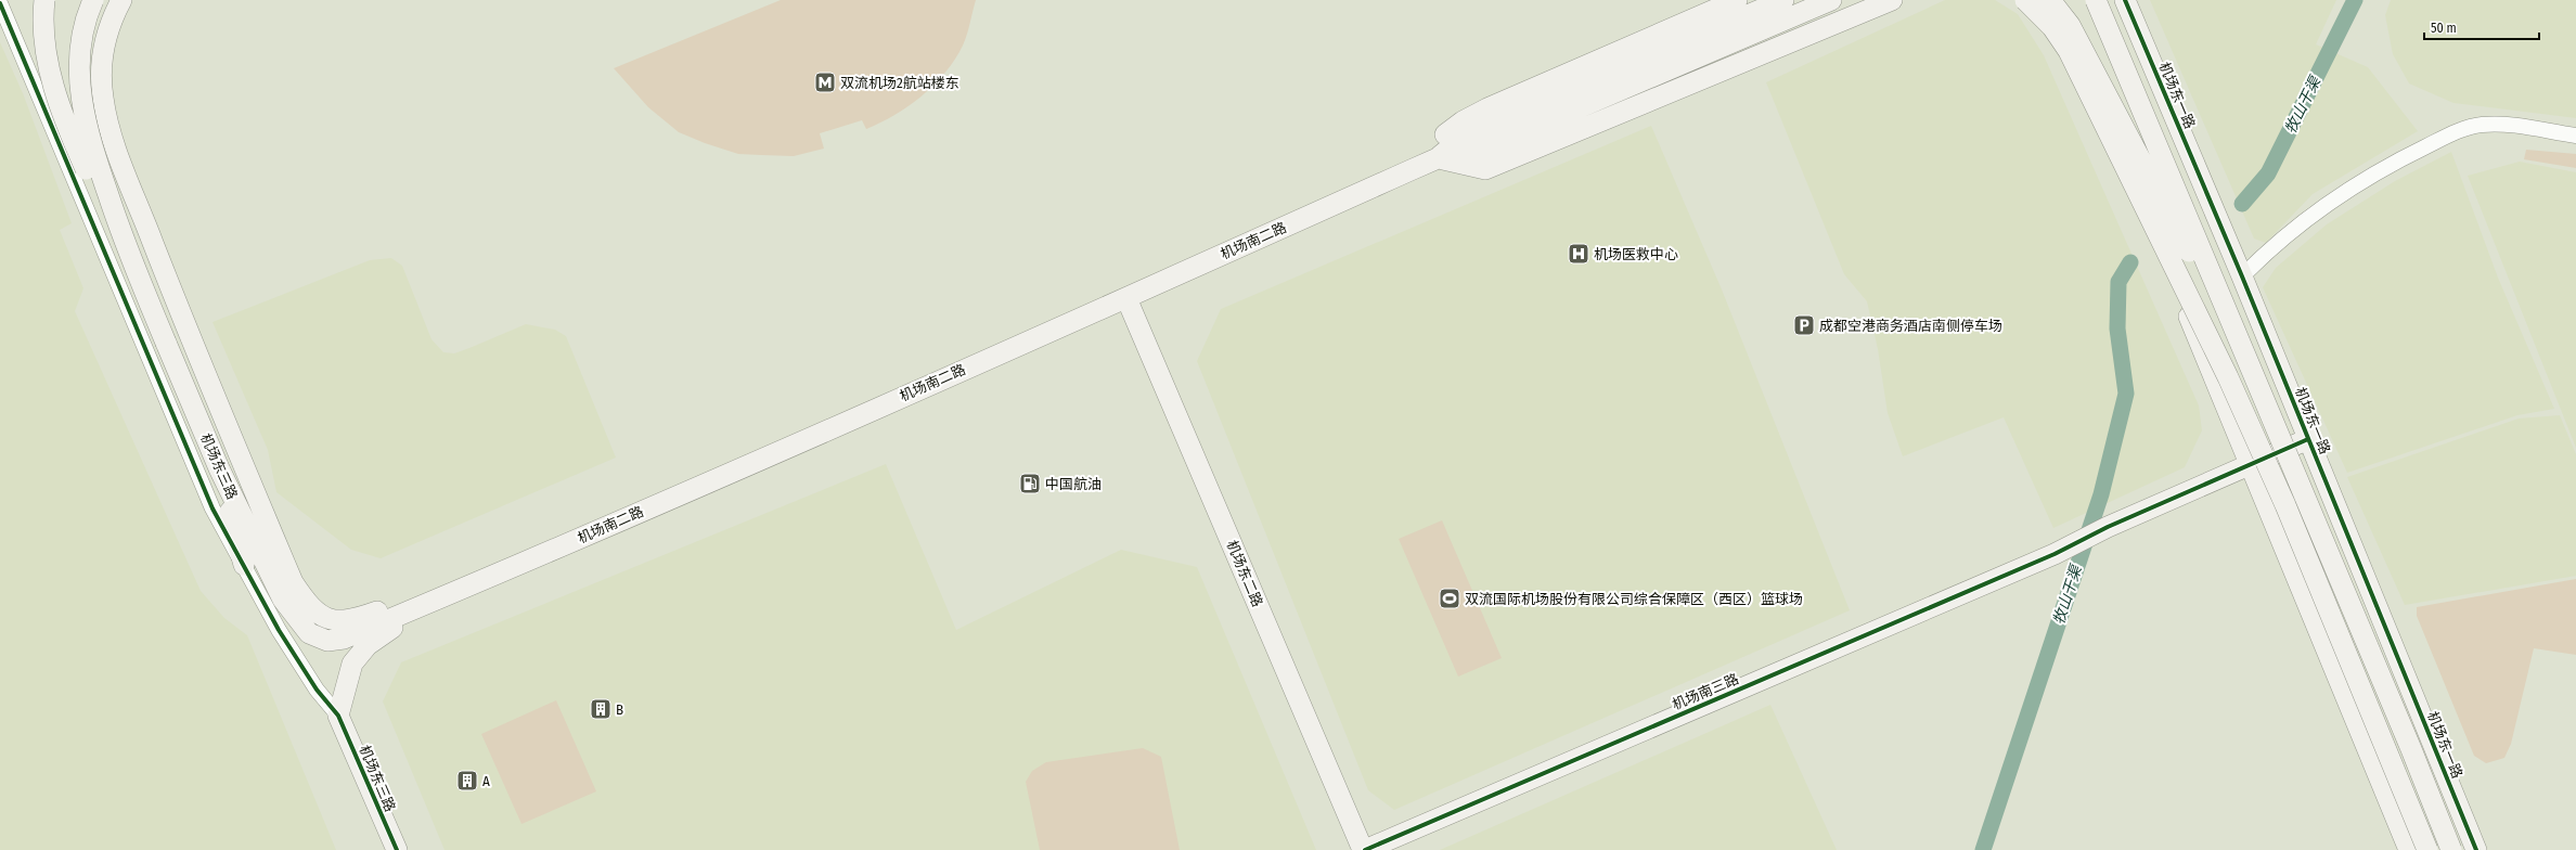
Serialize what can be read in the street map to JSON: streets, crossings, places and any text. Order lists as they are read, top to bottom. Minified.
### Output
{"streets":{"street":["机场东一路","机场南二路","机场东三路","机场东二路","机场南三路"]},"crossings":[["机场东一路","机场南三路"],["机场南二路","机场东三路"],["机场南二路","机场东二路"],["机场东二路","机场南三路"]],"water":["牧山干渠"],"places":{"metro station":["双流机场2航站楼东"],"hospital":["机场医救中心"],"parking":["成都空港商务酒店南侧停车场"],"fuel station":["中国航油"],"sports":["双流国际机场股份有限公司综合保障区（西区）篮球场"],"building":["B","A"]},"scale_bar":"50 m"}
